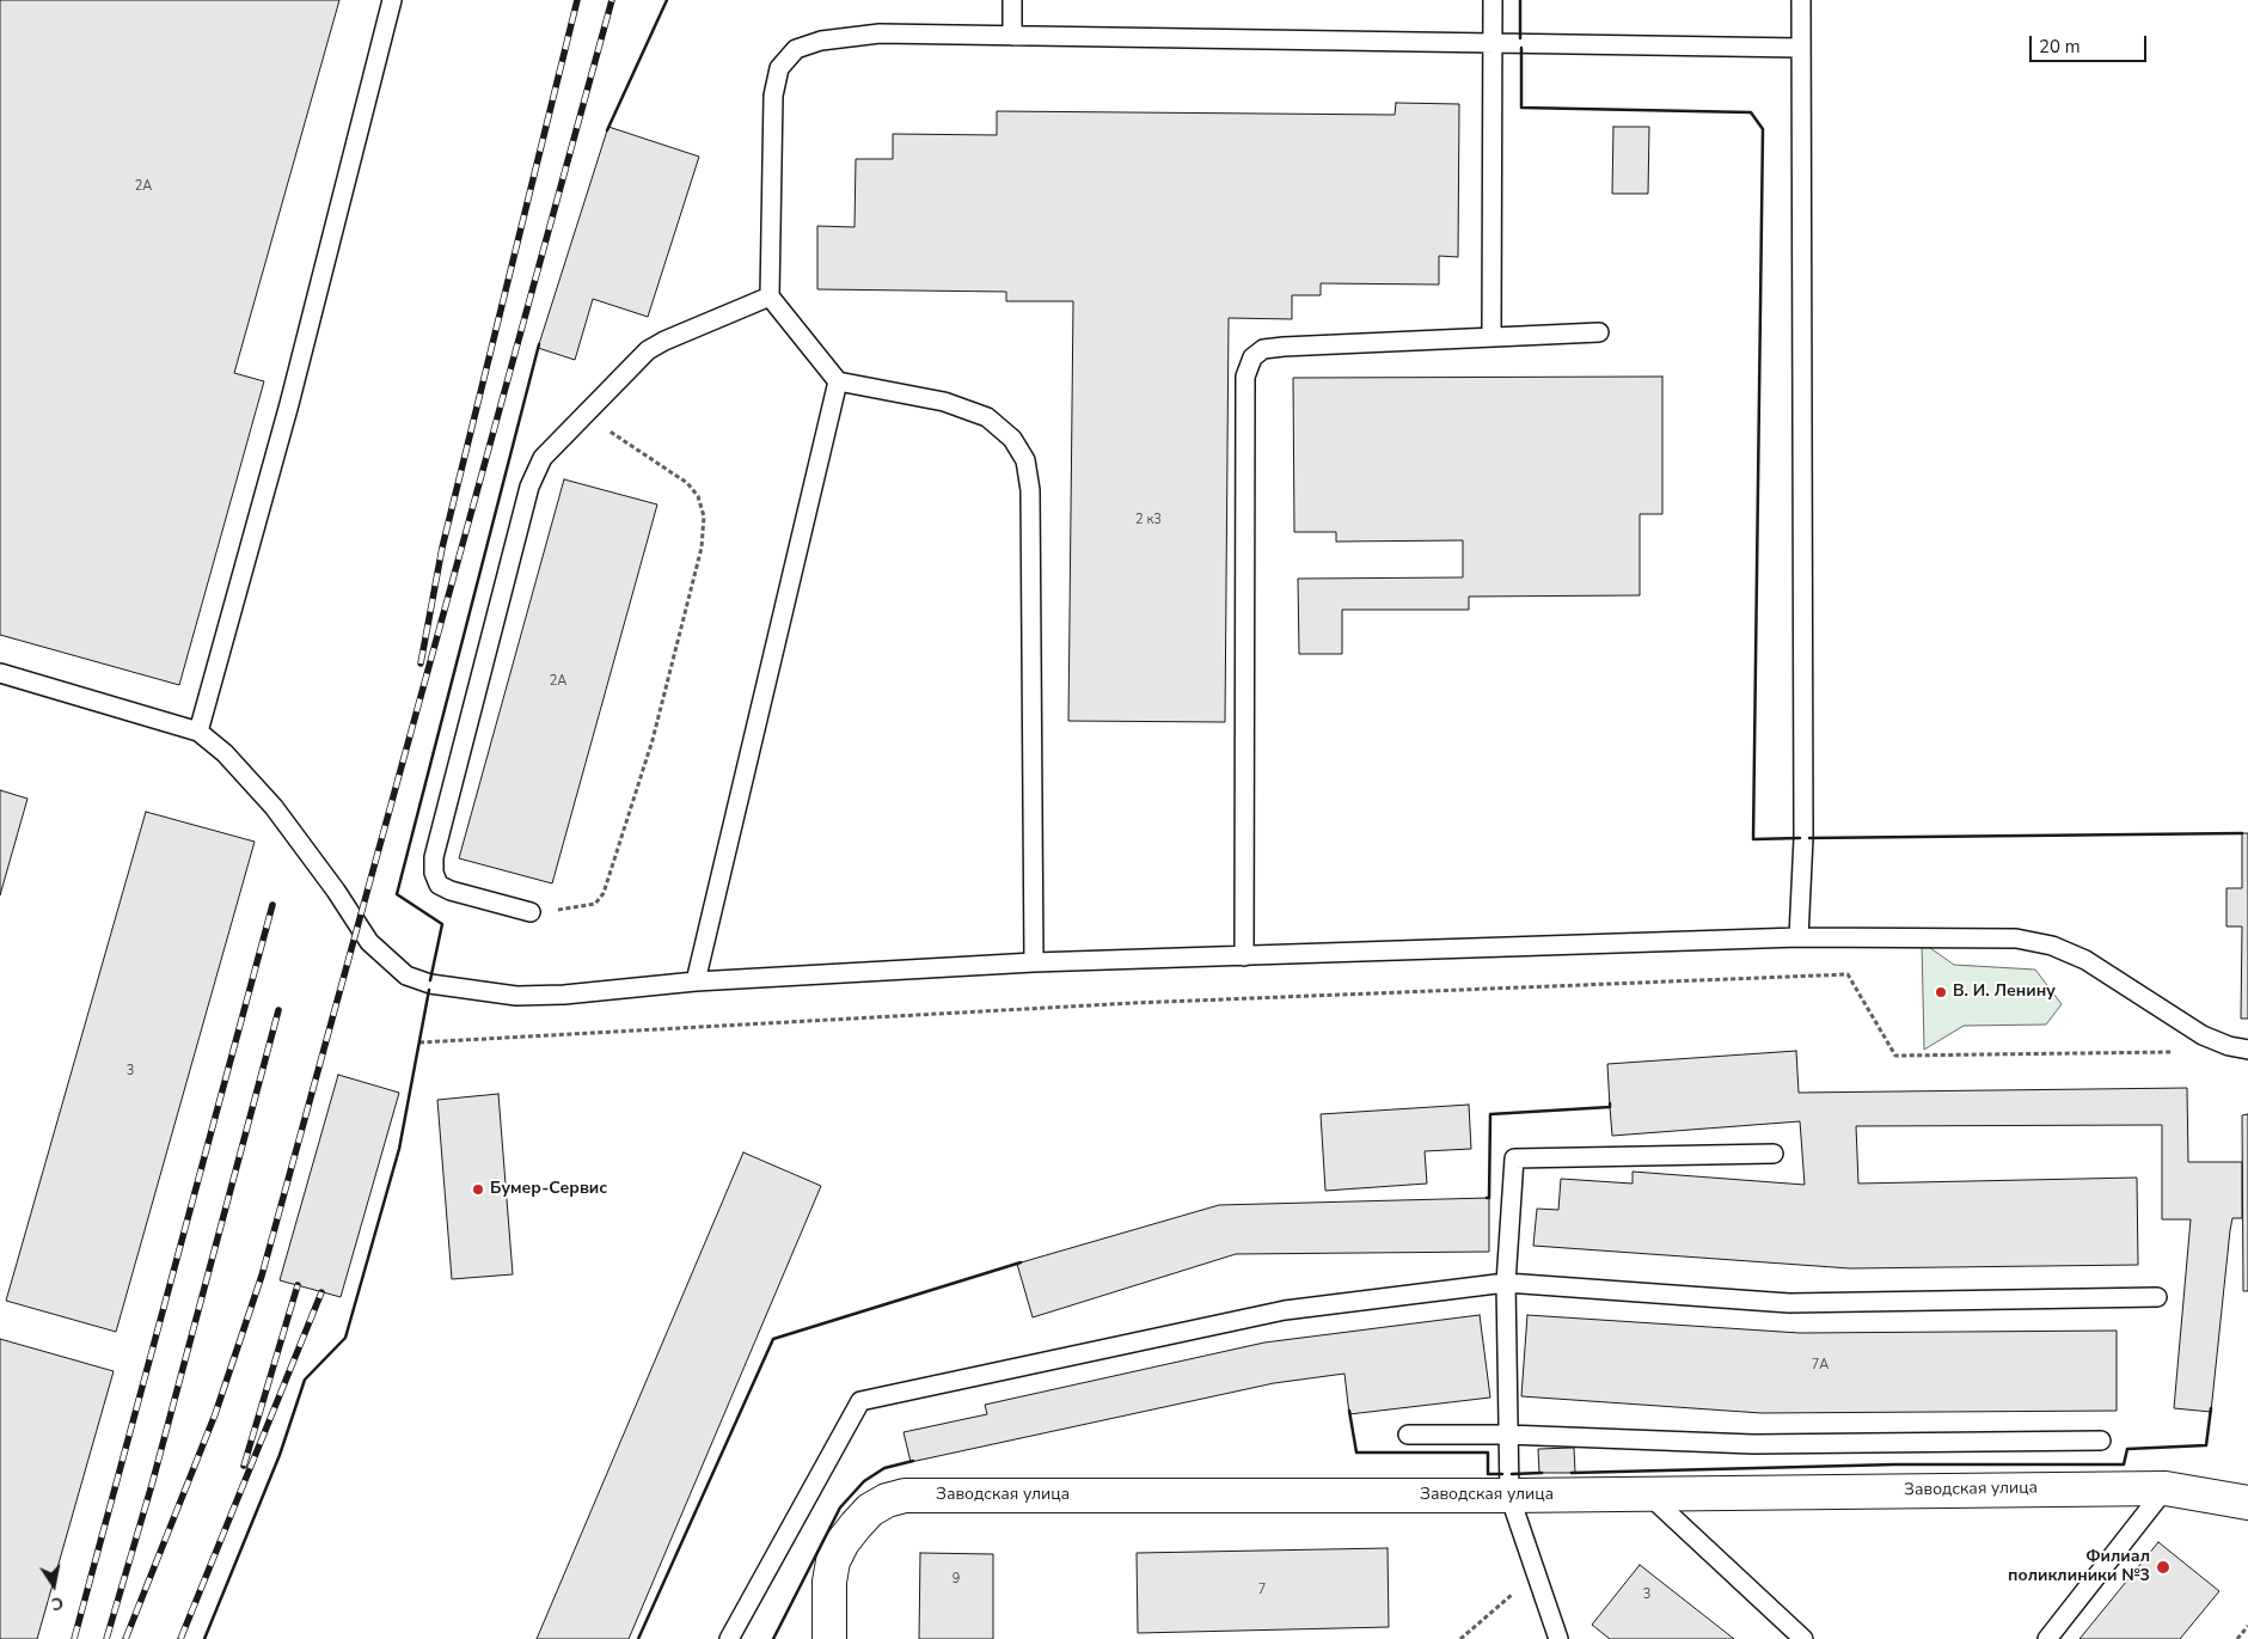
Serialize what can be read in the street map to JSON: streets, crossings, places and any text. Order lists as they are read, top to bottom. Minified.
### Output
{"streets":{"street":["Заводская улица"]},"places":["В. И. Ленину","Бумер-Сервис","Филиал поликлиники №3"],"house_numbers":["2А","2 к3","2А","3","7А","9","7","3"],"scale_bar":"20 m","north":"bottom"}
